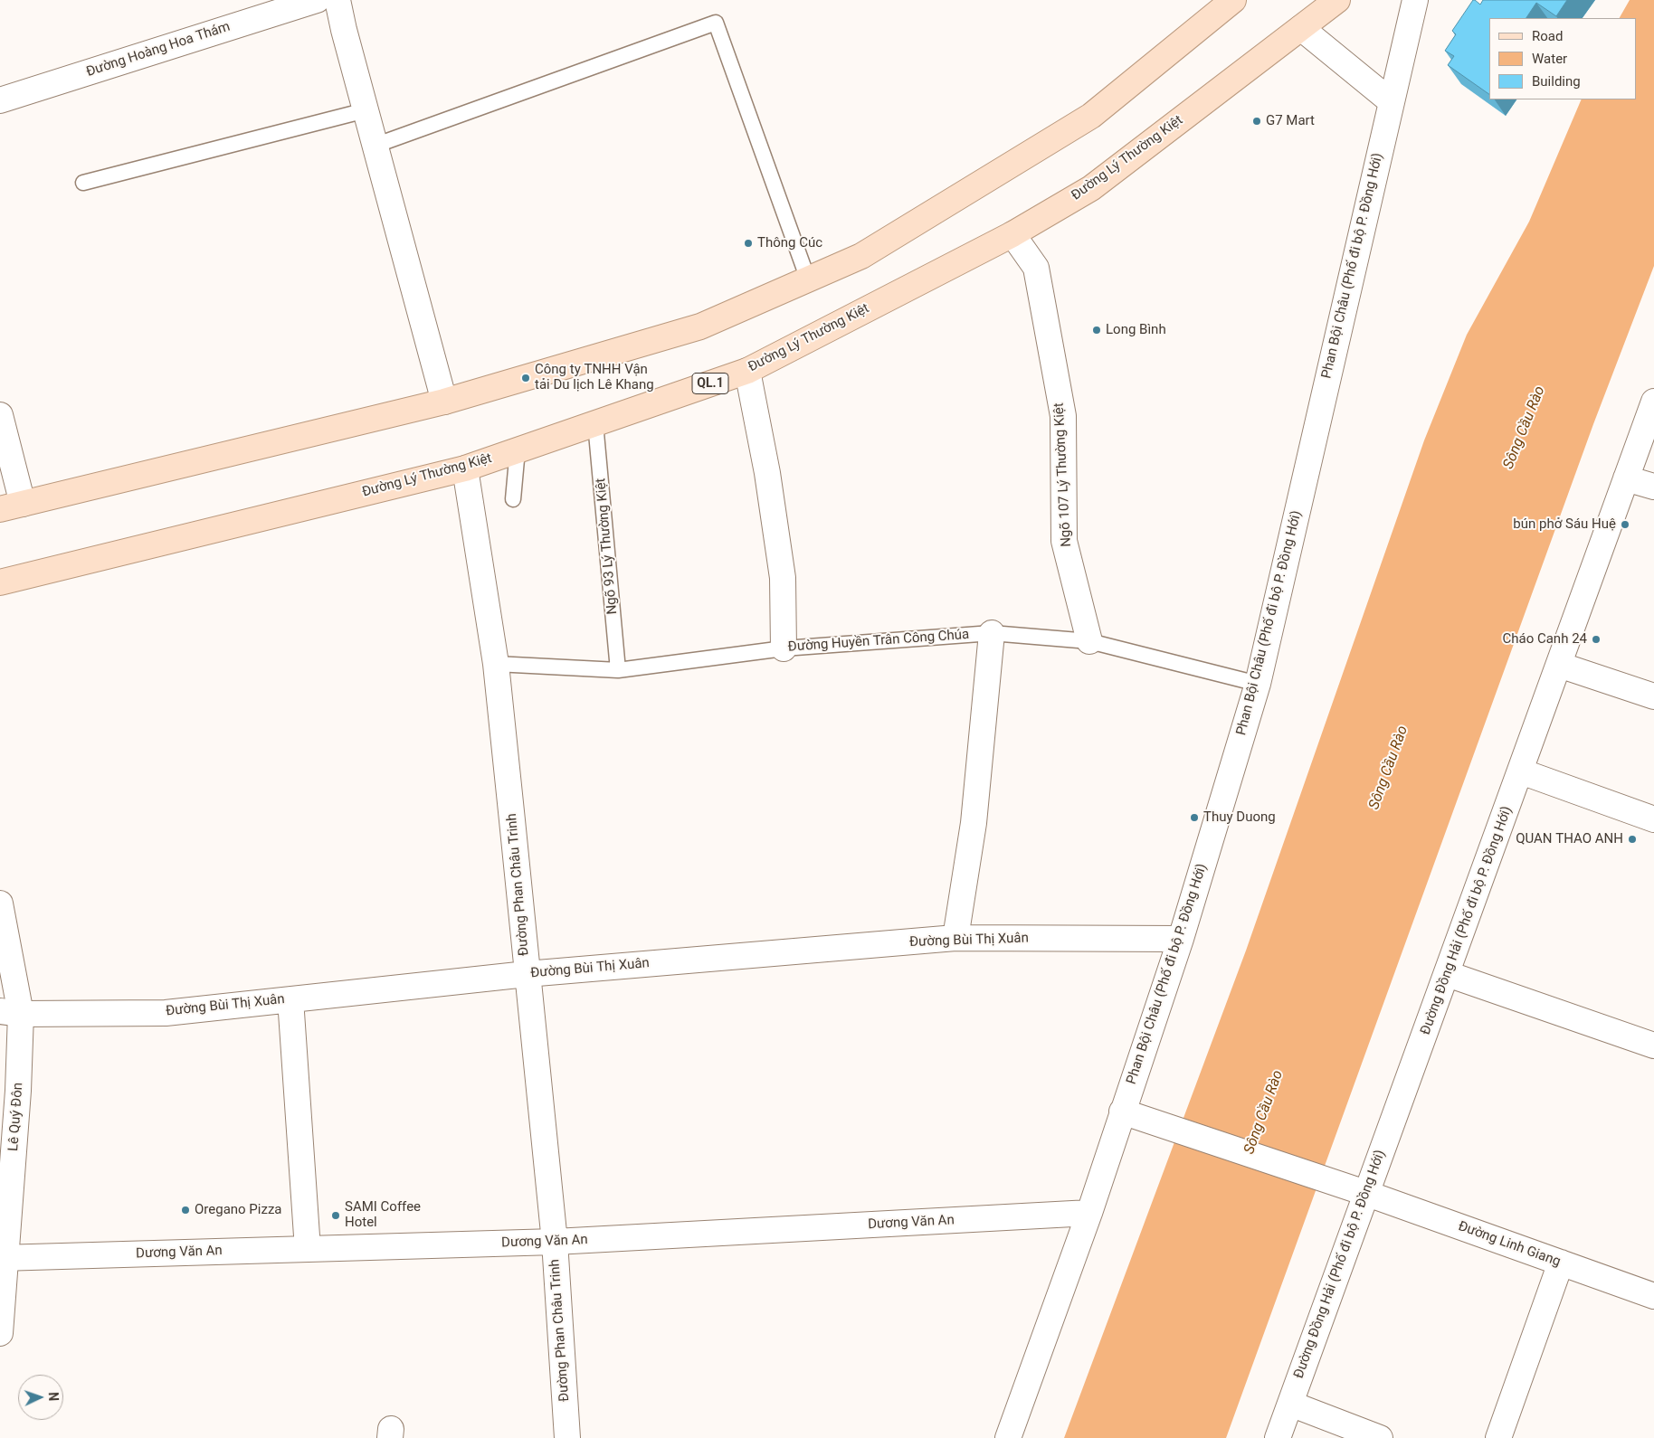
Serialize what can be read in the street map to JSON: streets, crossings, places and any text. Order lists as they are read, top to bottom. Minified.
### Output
{"streets":{"main road":["Đường Lý Thường Kiệt","QL.1"],"street":["Đường Hoàng Hoa Thám","Phan Bội Châu (Phố đi bộ P. Đồng Hới)","Ngõ 107 Lý Thường Kiệt","Đường Phan Châu Trinh","Đường Đồng Hải (Phố đi bộ P. Đồng Hới)","Đường Bùi Thị Xuân","Lê Quý Đôn","Dương Văn An","Đường Linh Giang"],"lane":["Ngõ 93 Lý Thường Kiệt","Đường Huyền Trân Công Chúa"]},"crossings":[["Đường Lý Thường Kiệt","Ngõ 107 Lý Thường Kiệt"],["Đường Lý Thường Kiệt","Ngõ 93 Lý Thường Kiệt"],["Đường Lý Thường Kiệt","Đường Phan Châu Trinh"],["Phan Bội Châu (Phố đi bộ P. Đồng Hới)","Đường Huyền Trân Công Chúa"],["Phan Bội Châu (Phố đi bộ P. Đồng Hới)","Đường Bùi Thị Xuân"],["Phan Bội Châu (Phố đi bộ P. Đồng Hới)","Dương Văn An"],["Phan Bội Châu (Phố đi bộ P. Đồng Hới)","Đường Linh Giang"],["Ngõ 107 Lý Thường Kiệt","Đường Huyền Trân Công Chúa"],["Ngõ 93 Lý Thường Kiệt","Đường Huyền Trân Công Chúa"],["Đường Huyền Trân Công Chúa","Đường Phan Châu Trinh"],["Đường Phan Châu Trinh","Đường Bùi Thị Xuân"],["Đường Phan Châu Trinh","Dương Văn An"],["Đường Đồng Hải (Phố đi bộ P. Đồng Hới)","Đường Linh Giang"],["Đường Bùi Thị Xuân","Lê Quý Đôn"],["Lê Quý Đôn","Dương Văn An"]],"water":["Sông Cầu Rào"],"places":["G7 Mart","Thông Cúc","Long Bình","Công ty TNHH Vận tải Du lịch Lê Khang","bún phở Sáu Huệ","Cháo Canh 24","Thuy Duong","QUAN THAO ANH","Oregano Pizza","SAMI Coffee Hotel"],"legend":["Road","Water","Building"],"north":"right"}
